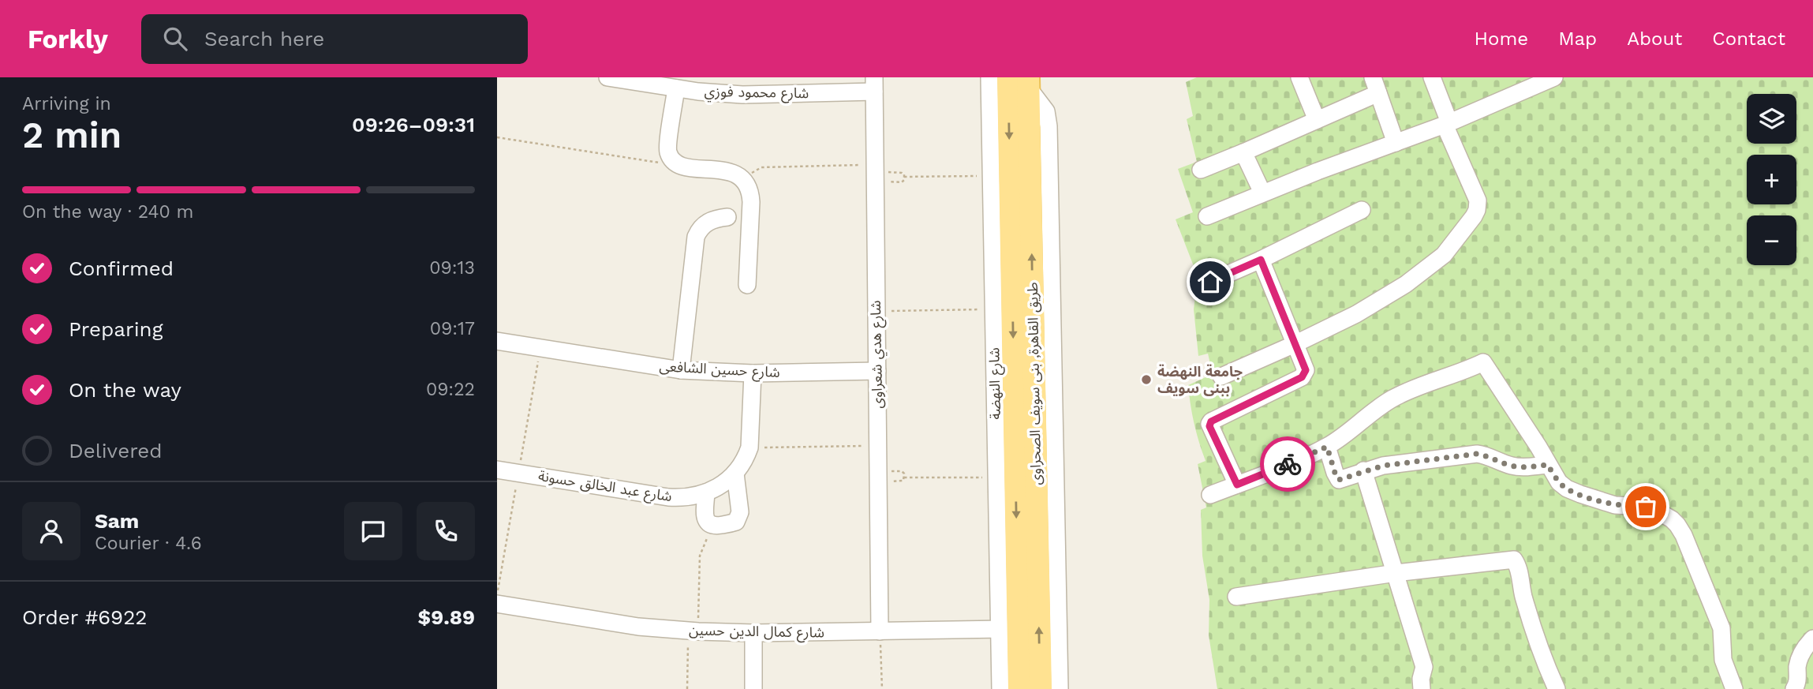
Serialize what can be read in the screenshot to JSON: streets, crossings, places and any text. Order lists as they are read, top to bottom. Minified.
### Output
{"streets":{"main road":["طريق القاهرة, بنى سويف الصحراوى"],"street":["شارع محمود فوزي","شارع هدي شعراوى","شارع حسين الشافعى","شارع النهضة","شارع عبد الخالق حسونة","شارع كمال الدين حسين"]},"crossings":[["شارع محمود فوزي","شارع هدي شعراوى"],["شارع هدي شعراوى","شارع حسين الشافعى"],["شارع هدي شعراوى","شارع كمال الدين حسين"],["شارع حسين الشافعى","شارع عبد الخالق حسونة"],["شارع النهضة","طريق القاهرة, بنى سويف الصحراوى"],["شارع النهضة","شارع كمال الدين حسين"],["طريق القاهرة, بنى سويف الصحراوى","شارع كمال الدين حسين"]],"places":["جامعة النهضة ببنى سويف"],"page":{"header":"Forkly","search":"Search here","nav":["Home","Map","About","Contact"],"heading":["2 min","Arriving in","09:26–09:31"],"panel":["Sam","Courier · 4.6","Order #6922","$9.89"],"map_buttons":["+","−"],"bar":"On the way · 240 m","list":[["Confirmed","09:13"],["Preparing","09:17"],["On the way","09:22"],"Delivered"]}}
